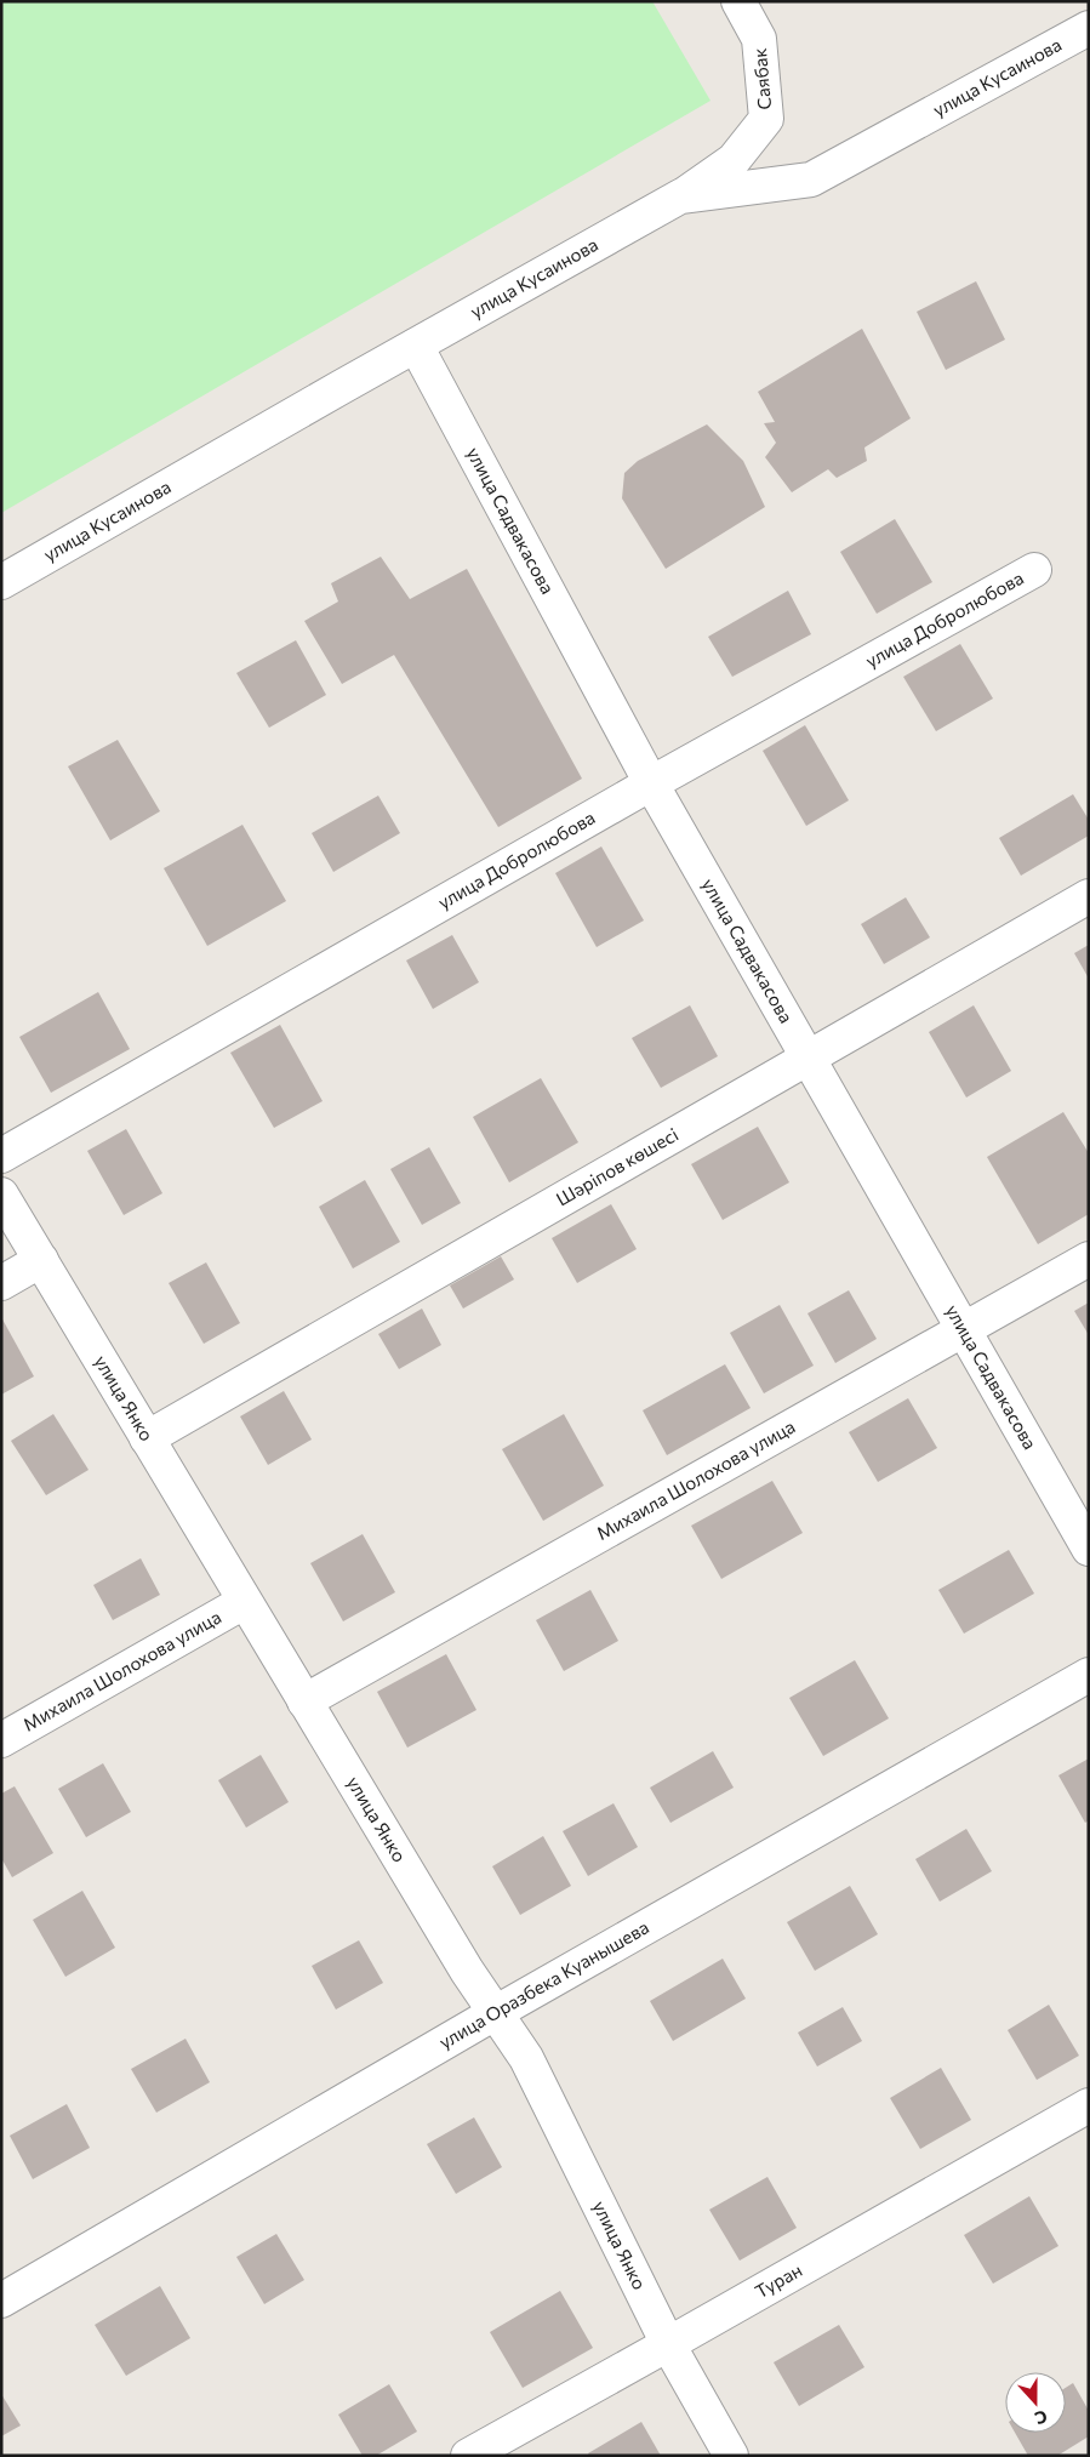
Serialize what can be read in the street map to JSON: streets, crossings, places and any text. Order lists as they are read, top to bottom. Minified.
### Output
{"streets":{"street":["улица Кусаинова","Саябак","улица Садвакасова","улица Добролюбова","Шәріпов көшесі","улица Янко","Михаила Шолохова улица","улица Оразбека Куанышева","Туран"]},"crossings":[["улица Кусаинова","Саябак"],["улица Кусаинова","улица Садвакасова"],["улица Садвакасова","улица Добролюбова"],["улица Садвакасова","Шәріпов көшесі"],["улица Садвакасова","Михаила Шолохова улица"],["Шәріпов көшесі","улица Янко"],["улица Янко","Михаила Шолохова улица"],["улица Янко","улица Оразбека Куанышева"],["улица Янко","Туран"]],"north":"bottom"}
